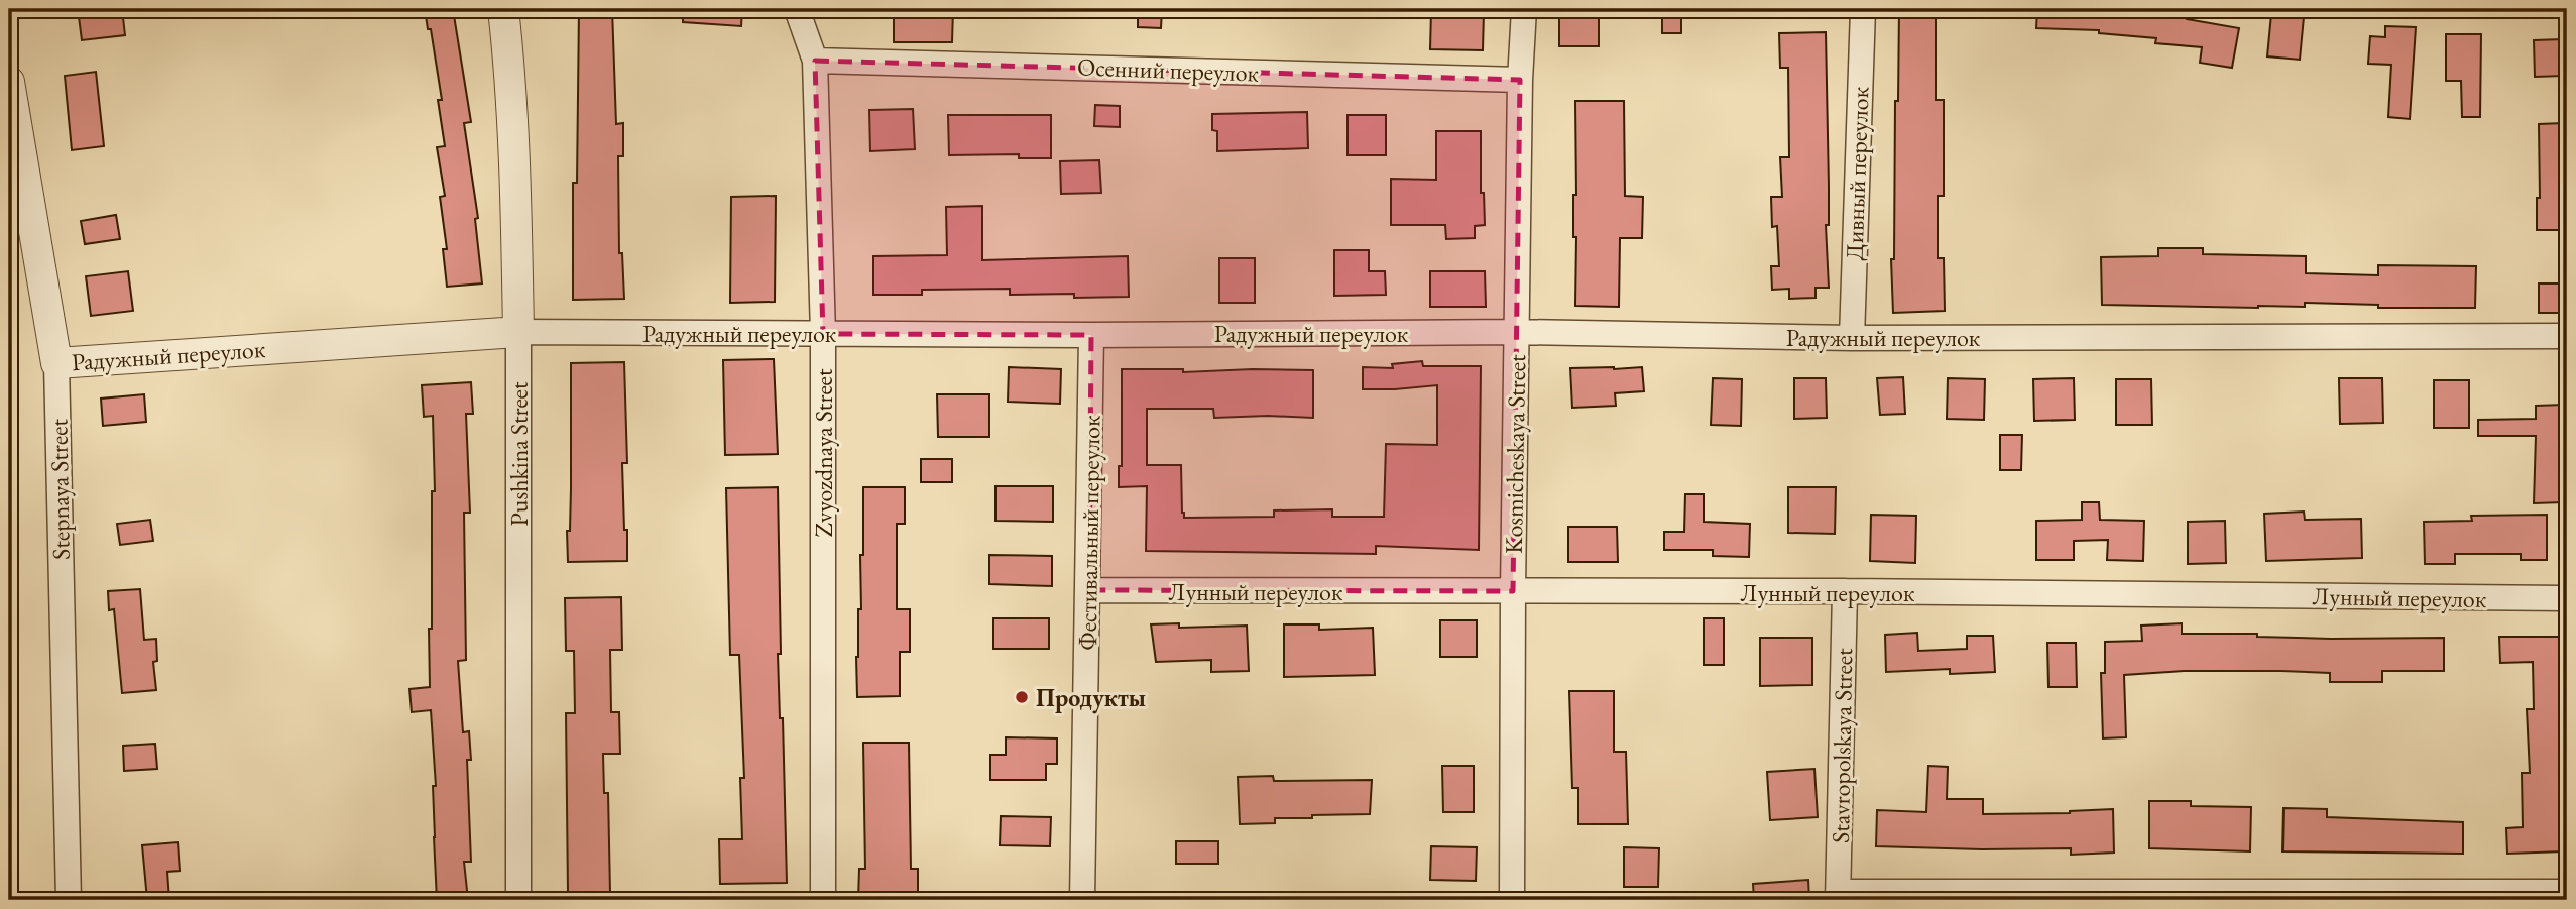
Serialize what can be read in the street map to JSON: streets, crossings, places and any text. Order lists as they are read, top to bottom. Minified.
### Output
{"streets":{"street":["Осенний переулок","Дивный переулок","Радужный переулок","Zvyozdnaya Street","Pushkina Street","Kosmicheskaya Street","Stepnaya Street","Фестивальный переулок","Лунный переулок","Stavropolskaya Street"]},"crossings":[["Осенний переулок","Zvyozdnaya Street"],["Осенний переулок","Kosmicheskaya Street"],["Дивный переулок","Радужный переулок"],["Радужный переулок","Zvyozdnaya Street"],["Радужный переулок","Pushkina Street"],["Радужный переулок","Kosmicheskaya Street"],["Радужный переулок","Stepnaya Street"],["Радужный переулок","Фестивальный переулок"],["Kosmicheskaya Street","Лунный переулок"],["Фестивальный переулок","Лунный переулок"],["Лунный переулок","Stavropolskaya Street"]],"places":["Продукты"]}
